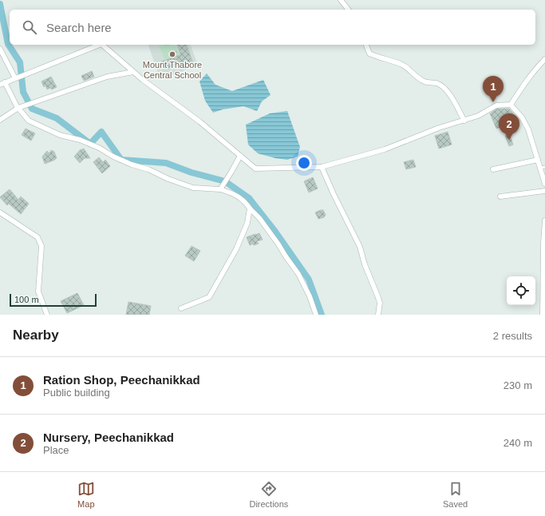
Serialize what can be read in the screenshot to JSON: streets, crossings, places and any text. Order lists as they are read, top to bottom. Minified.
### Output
{"places":["Mount Thabore Central School"],"scale_bar":"100 m","page":{"search":"Search here","pins":["1","2"],"scale":"100 m","heading":["Nearby","2 results"],"list":[{"mark":"1","name":"Ration Shop, Peechanikkad","note":"Public building","value":"230 m"},{"mark":"2","name":"Nursery, Peechanikkad","note":"Place","value":"240 m"}],"nav":["Map","Directions","Saved"]}}
